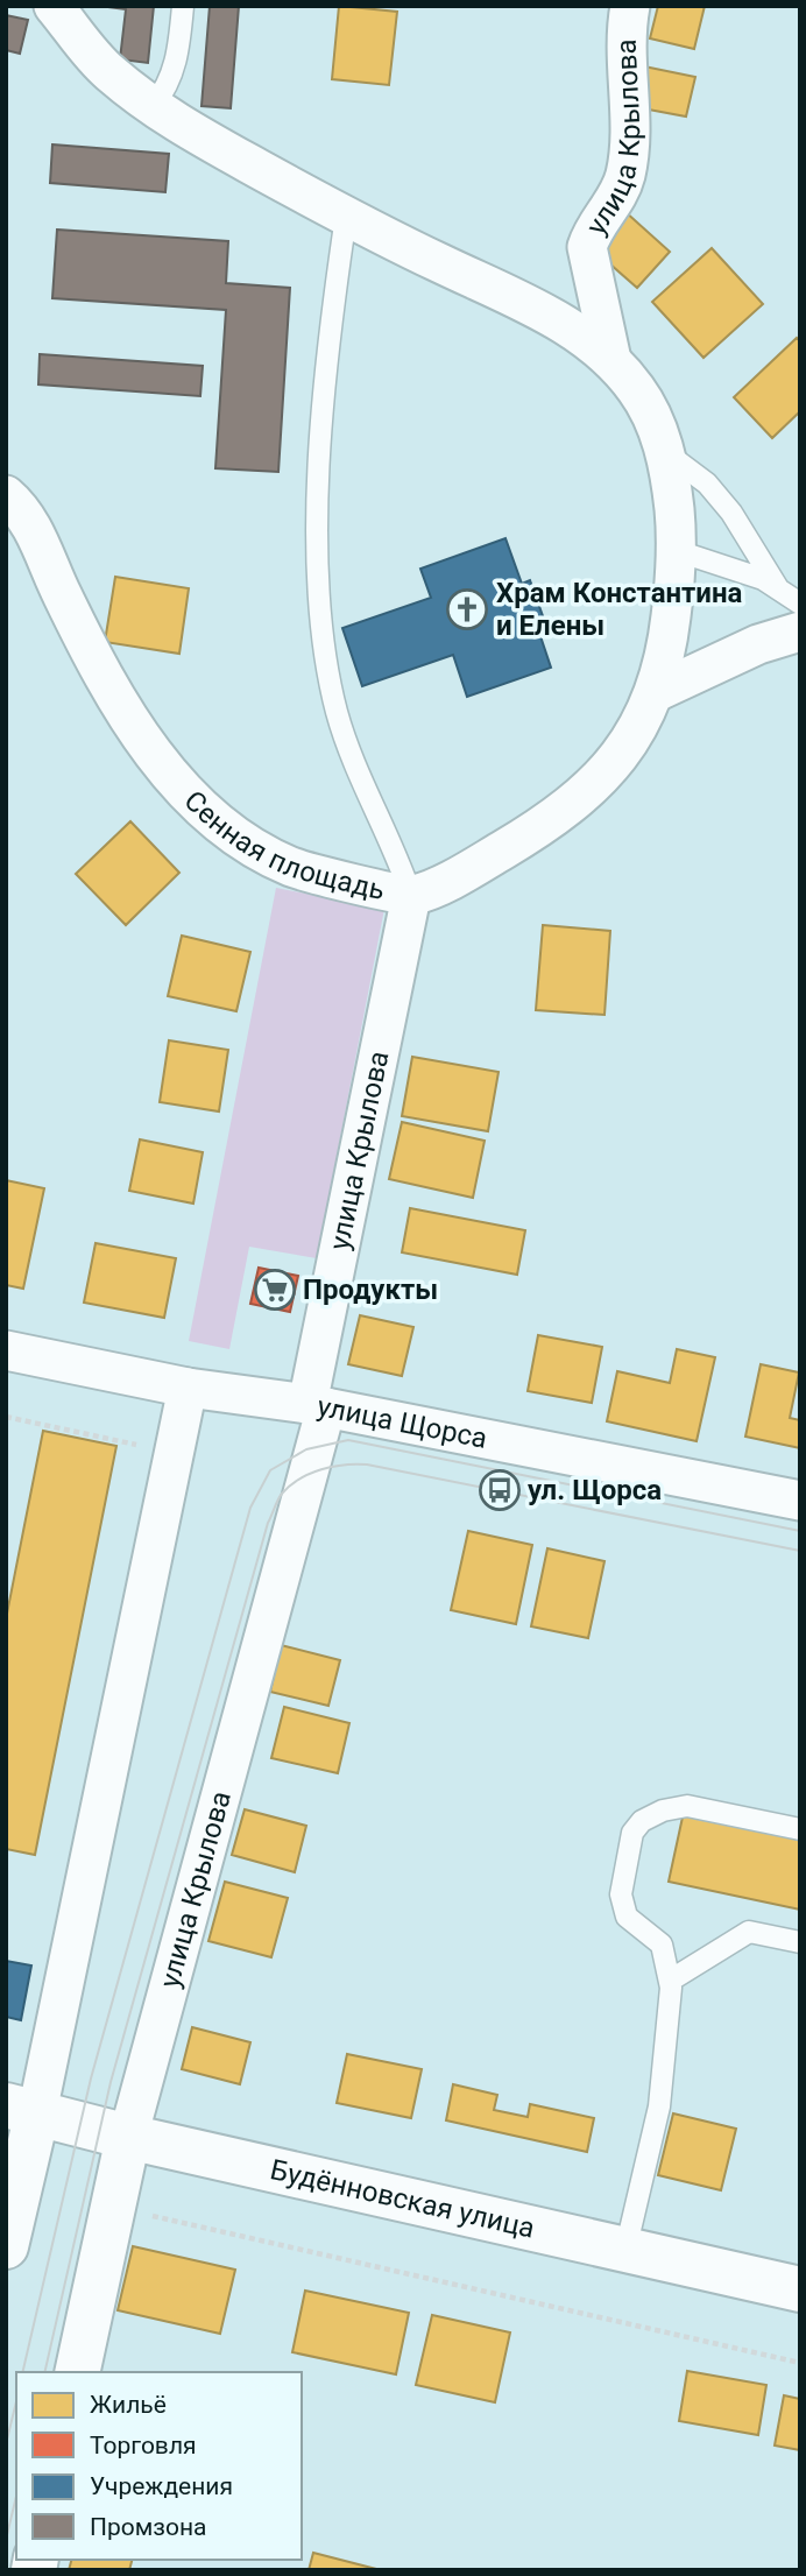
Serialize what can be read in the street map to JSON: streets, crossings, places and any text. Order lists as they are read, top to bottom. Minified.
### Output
{"streets":{"street":["улица Крылова","Сенная площадь","улица Щорса","Будённовская улица"]},"crossings":[["улица Крылова","Сенная площадь"],["улица Крылова","улица Щорса"],["улица Крылова","Будённовская улица"]],"places":{"church":["Храм Константина и Елены"],"supermarket":["Продукты"],"bus stop":["ул. Щорса"]},"legend":["Жильё","Торговля","Учреждения","Промзона"]}
